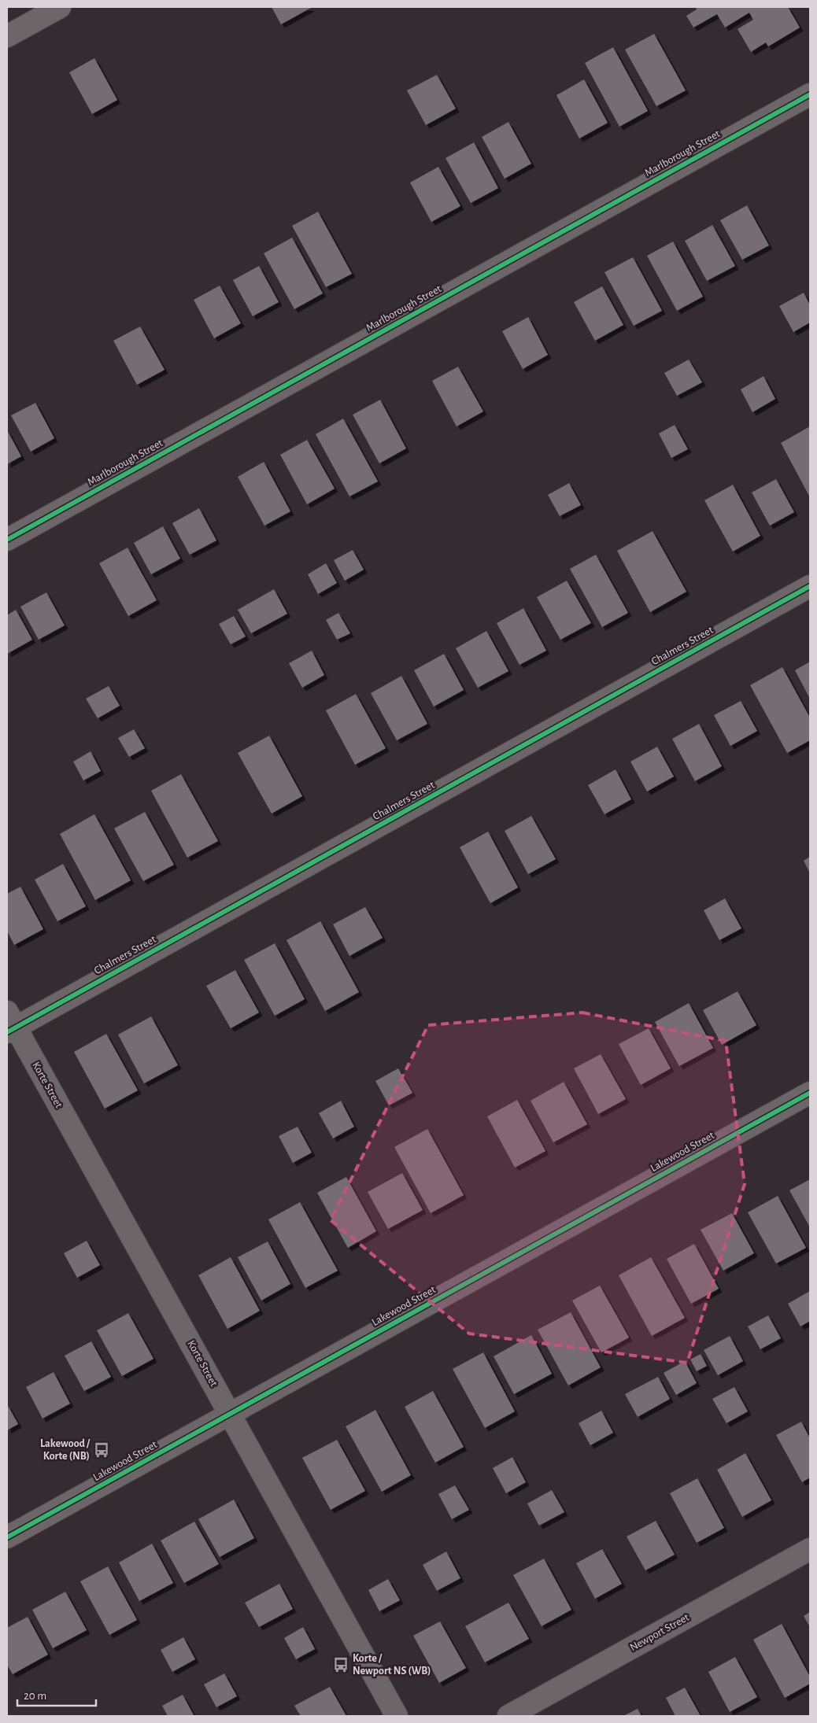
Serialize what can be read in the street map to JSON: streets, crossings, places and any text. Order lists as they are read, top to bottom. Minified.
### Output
{"streets":{"street":["Marlborough Street","Chalmers Street","Korte Street","Lakewood Street","Newport Street"]},"crossings":[["Chalmers Street","Korte Street"],["Korte Street","Lakewood Street"]],"places":{"bus stop":["Lakewood / Korte (NB)","Korte / Newport NS (WB)"]},"scale_bar":"20 m"}
